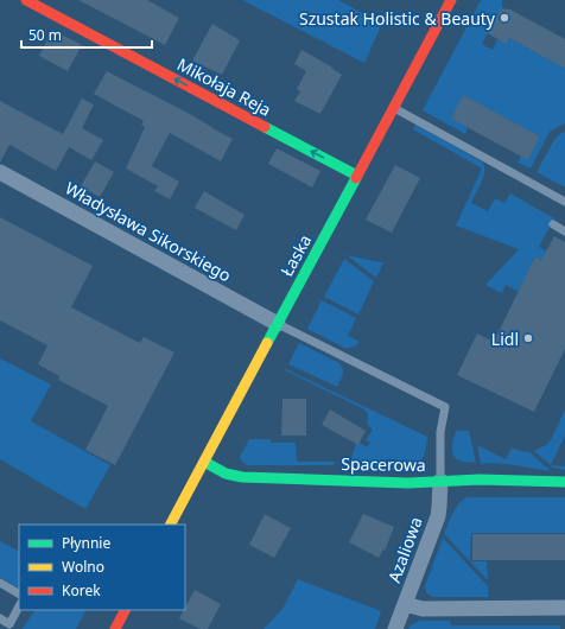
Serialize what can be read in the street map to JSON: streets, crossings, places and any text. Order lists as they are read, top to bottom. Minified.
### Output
{"streets":{"street":["Mikołaja Reja","Władysława Sikorskiego","Łaska","Spacerowa","Azaliowa"]},"crossings":[["Mikołaja Reja","Łaska"],["Władysława Sikorskiego","Łaska"],["Łaska","Spacerowa"],["Spacerowa","Azaliowa"]],"one_way":["Mikołaja Reja"],"places":["Szustak Holistic & Beauty","Lidl"],"legend":["Płynnie","Wolno","Korek"],"scale_bar":"50 m"}
